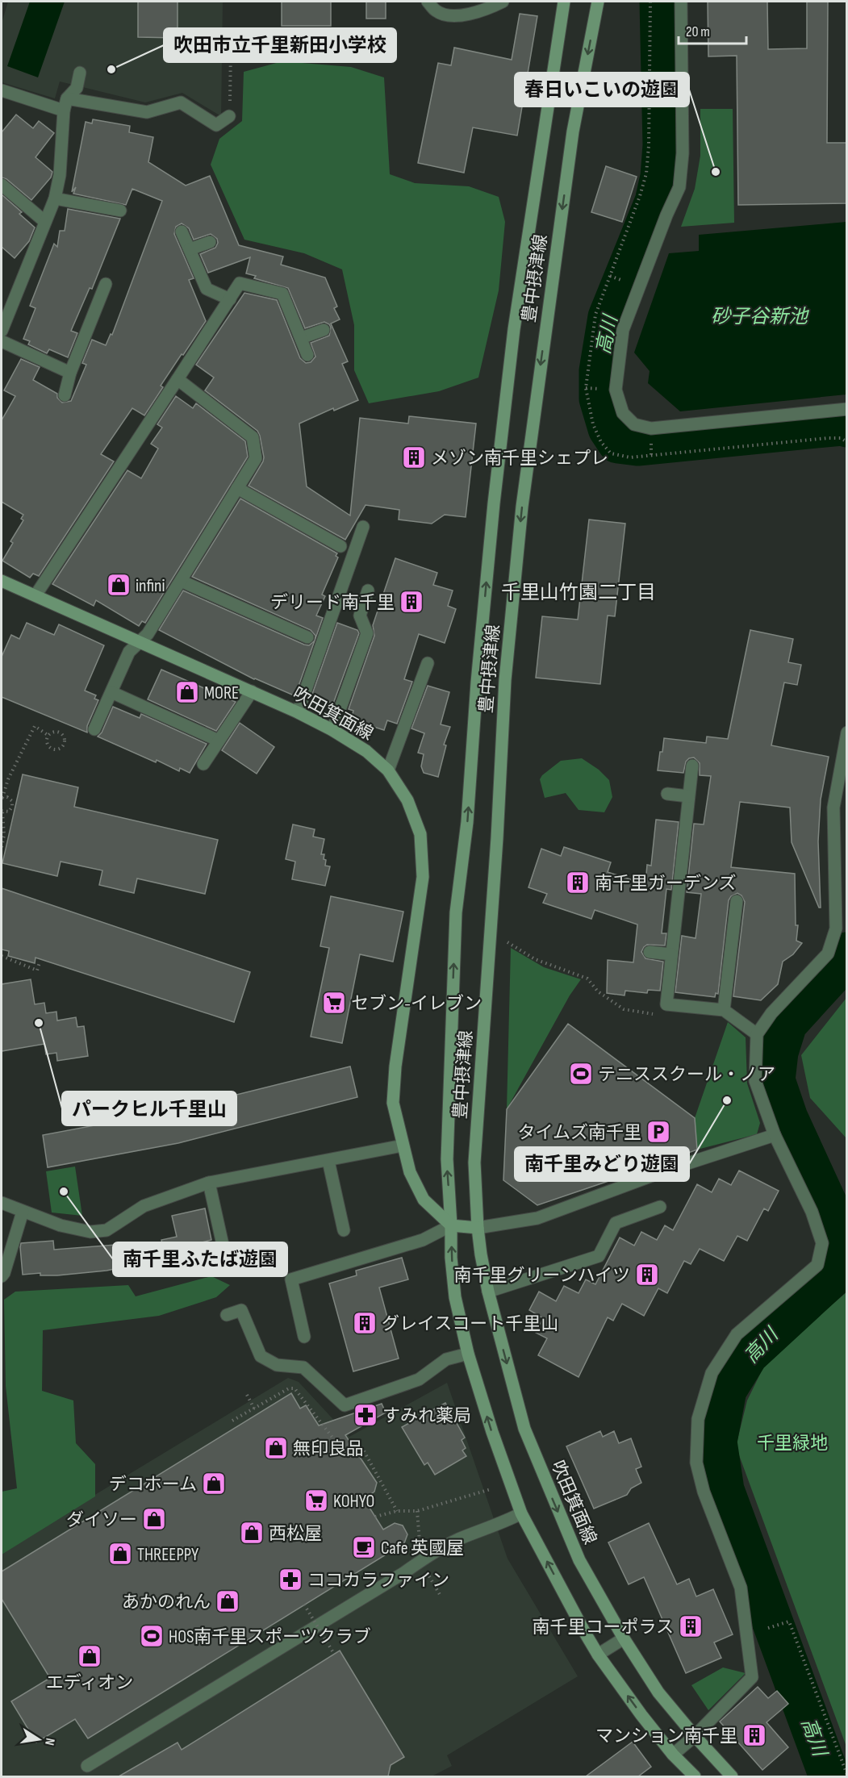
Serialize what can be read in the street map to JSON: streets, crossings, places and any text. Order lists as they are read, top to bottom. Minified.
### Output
{"streets":{"main road":["豊中摂津線","吹田箕面線"]},"crossings":[["豊中摂津線","吹田箕面線"]],"districts":["千里山竹園二丁目"],"water":["砂子谷新池","高川"],"parks":["千里緑地"],"places":{"other":["吹田市立千里新田小学校","春日いこいの遊園","パークヒル千里山","南千里みどり遊園","南千里ふたば遊園"],"building":["メゾン南千里シェプレ","デリード南千里","南千里ガーデンズ","南千里グリーンハイツ","グレイスコート千里山","南千里コーポラス","マンション南千里"],"shop":["infini","MORE","無印良品","デコホーム","ダイソー","西松屋","THREEPPY","あかのれん","エディオン"],"supermarket":["セブン-イレブン","KOHYO"],"sports":["テニススクール・ノア","HOS南千里スポーツクラブ"],"parking":["タイムズ南千里"],"pharmacy":["すみれ薬局","ココカラファイン"],"cafe":["Cafe 英國屋"]},"scale_bar":"20 m","north":"right"}
